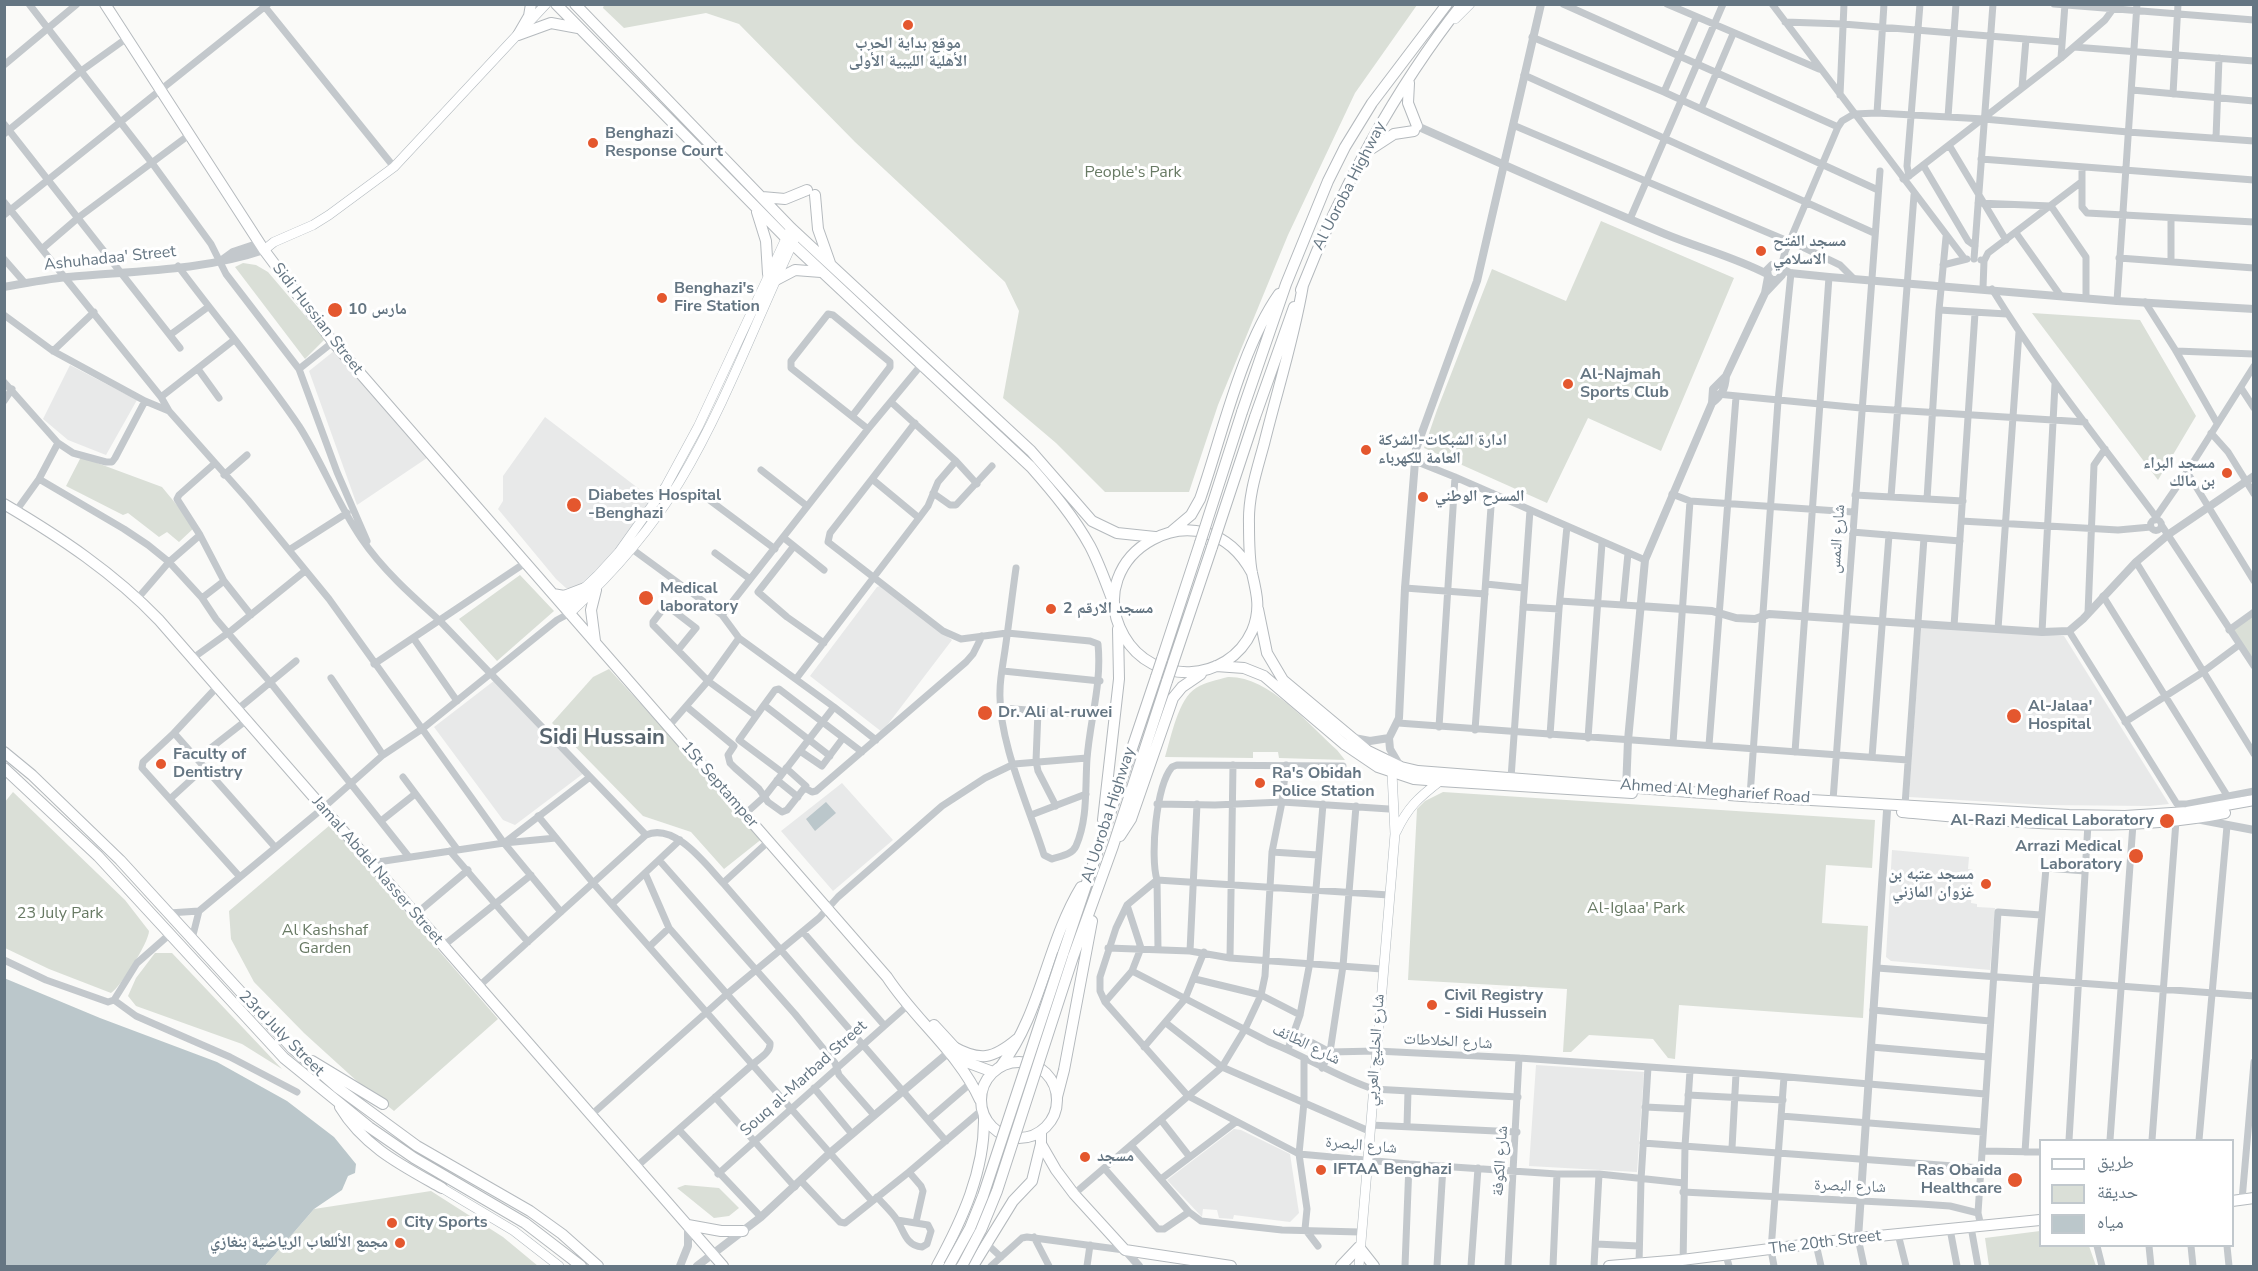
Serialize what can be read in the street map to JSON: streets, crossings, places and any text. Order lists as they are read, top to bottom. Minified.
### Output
{"streets":{"main road":["Al Uoroba Highway","Sidi Hussian Street","1St Septamper","Ahmed Al Megharief Road","Jamal Abdel Nasser Street","23rd July Street","شارع الخليج العربي","The 20th Street"],"street":["Ashuhadaa' Street","شارع النمس","شارع الخلاطات","شارع الطائف","Souq al-Marbad Street","شارع البصرة","شارع الكوفة"]},"crossings":[["Ashuhadaa' Street","Sidi Hussian Street"],["Sidi Hussian Street","1St Septamper"],["شارع النمس","Ahmed Al Megharief Road"],["Ahmed Al Megharief Road","شارع الخليج العربي"],["شارع الخلاطات","شارع الخليج العربي"],["شارع الخلاطات","شارع الكوفة"],["شارع الطائف","شارع الخليج العربي"],["شارع الطائف","شارع الكوفة"],["شارع الخليج العربي","شارع البصرة"],["شارع البصرة","شارع الكوفة"]],"districts":["Sidi Hussain"],"parks":["People's Park","Al-Iglaa' Park","23 July Park","Al Kashshaf Garden"],"places":["موقع بداية الحرب الأهلية الليبية الأولى","Benghazi Response Court","مسجد الفتح الاسلامي","Benghazi's Fire Station","10 مارس","Al-Najmah Sports Club","ادارة الشبكات-الشركة العامة للكهرباء","مسجد البراء بن مالك","المسرح الوطني","Diabetes Hospital -Benghazi","Medical laboratory","مسجد الارقم 2","Dr. Ali al-ruwei","Al-Jalaa' Hospital","Faculty of Dentistry","Ra's Obidah Police Station","Al-Razi Medical Laboratory","Arrazi Medical Laboratory","مسجد عتبه بن غزوان المازني","Civil Registry - Sidi Hussein","مسجد","IFTAA Benghazi","Ras Obaida Healthcare","City Sports","مجمع الأللعاب الرياضية بنغازي"],"legend":["طريق","حديقة","مياه"]}
